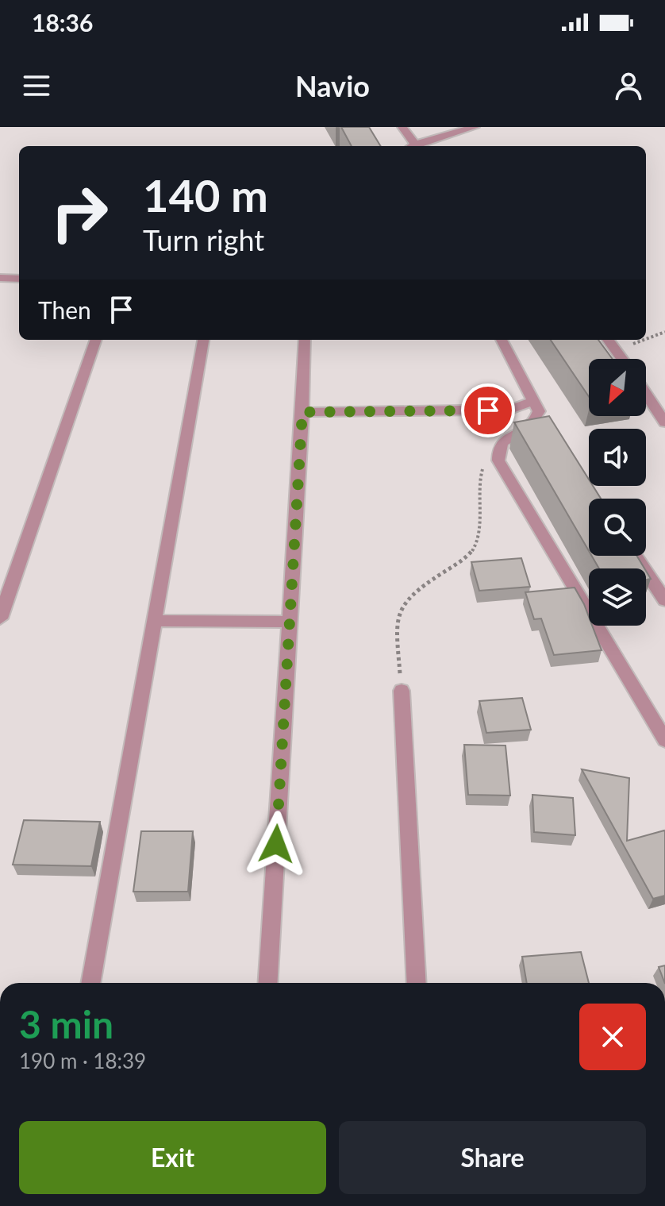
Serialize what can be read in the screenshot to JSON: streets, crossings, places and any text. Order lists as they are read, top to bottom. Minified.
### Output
{"north":"bottom left","page":{"status":"18:36","header":"Navio","turn":["140 m","Turn right"],"then":"Then","heading":["3 min","190 m · 18:39"],"buttons":["Exit","Share"]}}
